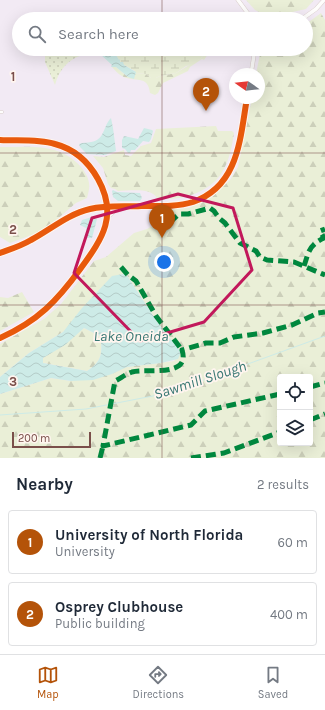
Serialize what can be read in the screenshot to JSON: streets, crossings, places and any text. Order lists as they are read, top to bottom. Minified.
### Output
{"water":["Lake Oneida","Sawmill Slough"],"scale_bar":"200 m","north":"left","page":{"search":"Search here","pins":["2","1"],"scale":"200 m","heading":["Nearby","2 results"],"list":[{"mark":"1","name":"University of North Florida","note":"University","value":"60 m"},{"mark":"2","name":"Osprey Clubhouse","note":"Public building","value":"400 m"}],"nav":["Map","Directions","Saved"]},"grid":{"rows":["1","2","3"]}}
